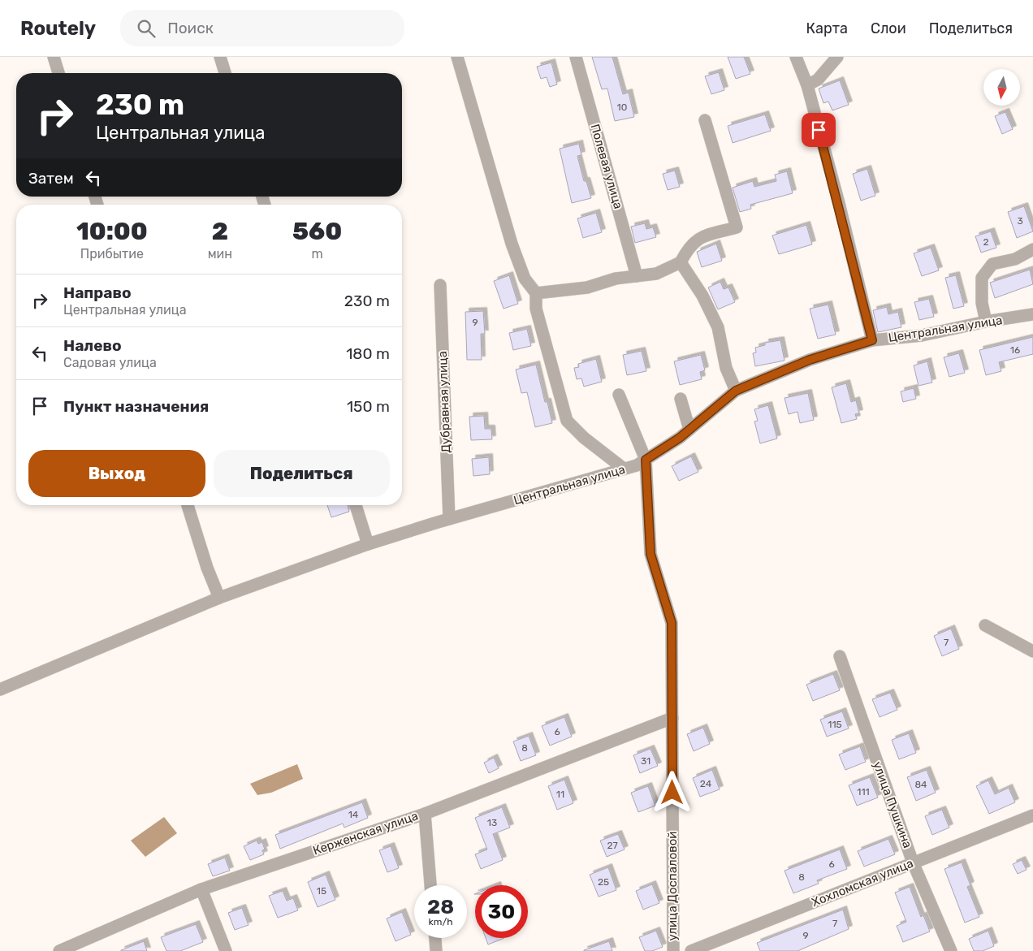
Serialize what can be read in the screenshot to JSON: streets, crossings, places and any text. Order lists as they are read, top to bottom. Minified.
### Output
{"streets":{"street":["Полевая улица","Центральная улица","Дубравная улица","улица Пушкина","Керженская улица","Хохломская улица","улица Доспаловой"]},"crossings":[["Центральная улица","Дубравная улица"],["Центральная улица","улица Доспаловой"],["улица Пушкина","Хохломская улица"],["Керженская улица","улица Доспаловой"]],"house_numbers":["10","3","2","9","16","7","115","6","8","31","24","84","111","11","14","13","27","6","8","25","15","7","9"],"north":"bottom","page":{"header":"Routely","search":"Поиск","nav":["Карта","Слои","Поделиться"],"turn":["230 m","Центральная улица"],"then":"Затем","eta":["10:00","Прибытие","2","мин","560","m"],"list":[{"name":"Направо","note":"Центральная улица","value":"230 m"},{"name":"Налево","note":"Садовая улица","value":"180 m"},{"name":"Пункт назначения","value":"150 m"}],"buttons":["Выход","Поделиться"],"speed":"28 km/h","limit":"30"}}
